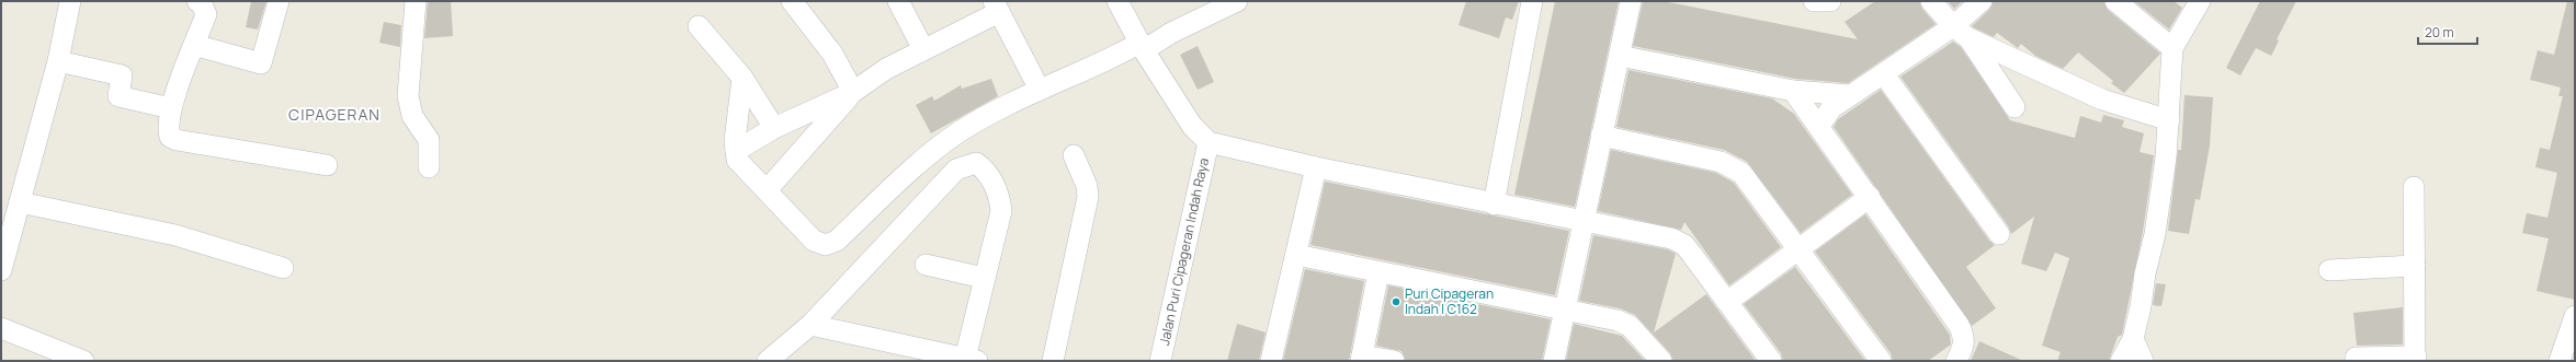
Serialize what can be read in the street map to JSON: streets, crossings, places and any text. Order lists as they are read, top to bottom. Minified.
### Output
{"streets":{"street":["Jalan Puri Cipageran Indah Raya"]},"districts":["CIPAGERAN"],"places":["Puri Cipageran Indah I C162"],"scale_bar":"20 m"}
